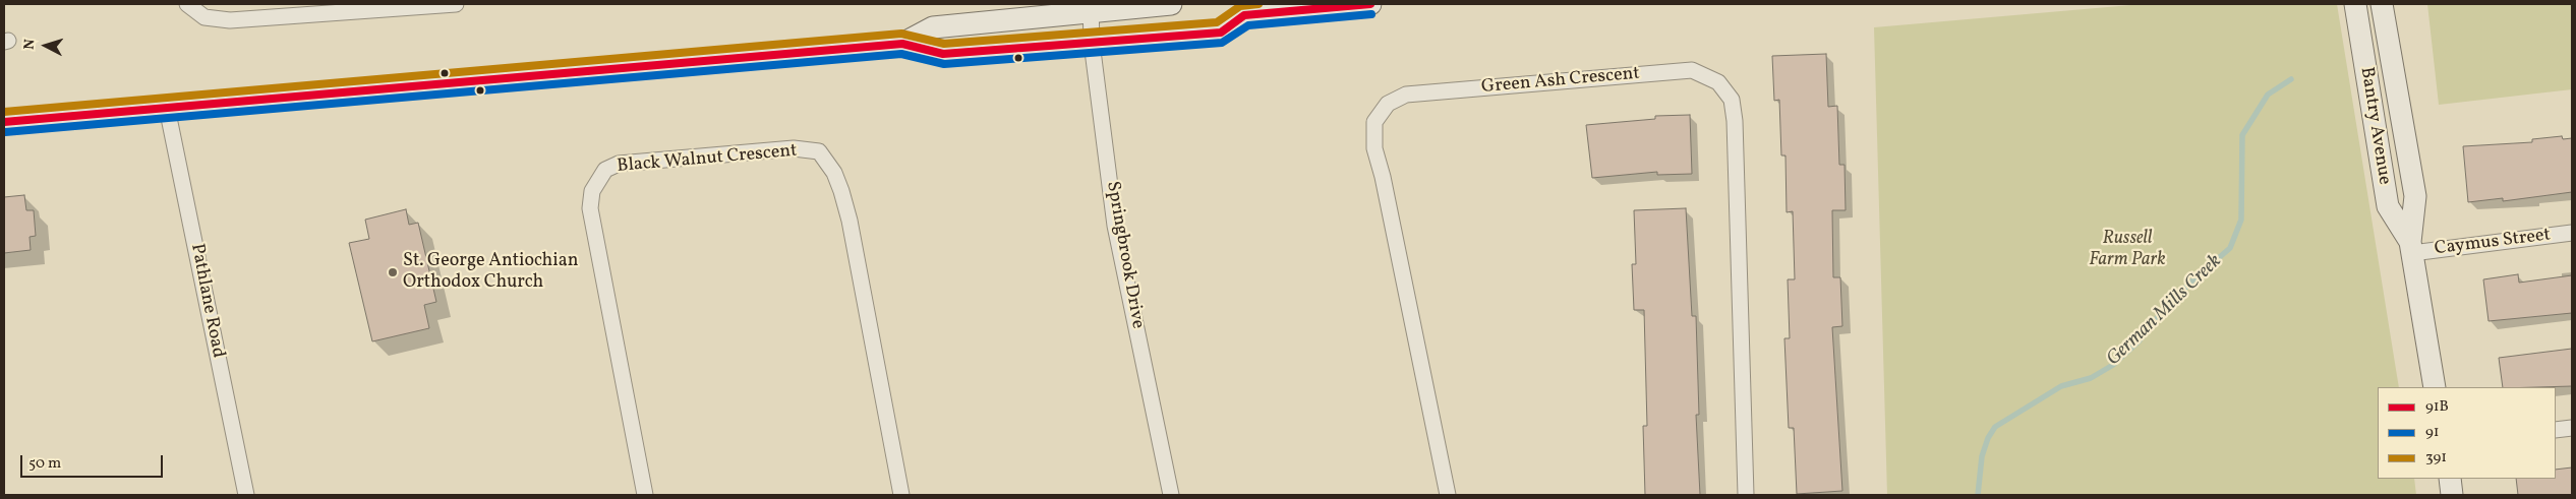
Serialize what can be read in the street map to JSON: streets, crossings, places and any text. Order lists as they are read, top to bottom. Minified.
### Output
{"streets":{"main road":["Bantry Avenue"],"street":["Green Ash Crescent","Black Walnut Crescent","Caymus Street","Springbrook Drive","Pathlane Road"]},"crossings":[["Bantry Avenue","Caymus Street"]],"water":["German Mills Creek"],"parks":["Russell Farm Park"],"places":["St. George Antiochian Orthodox Church"],"lines":["transit line 91B","transit line 391","transit line 91"],"legend":["91B","91","391"],"scale_bar":"50 m","north":"left"}
